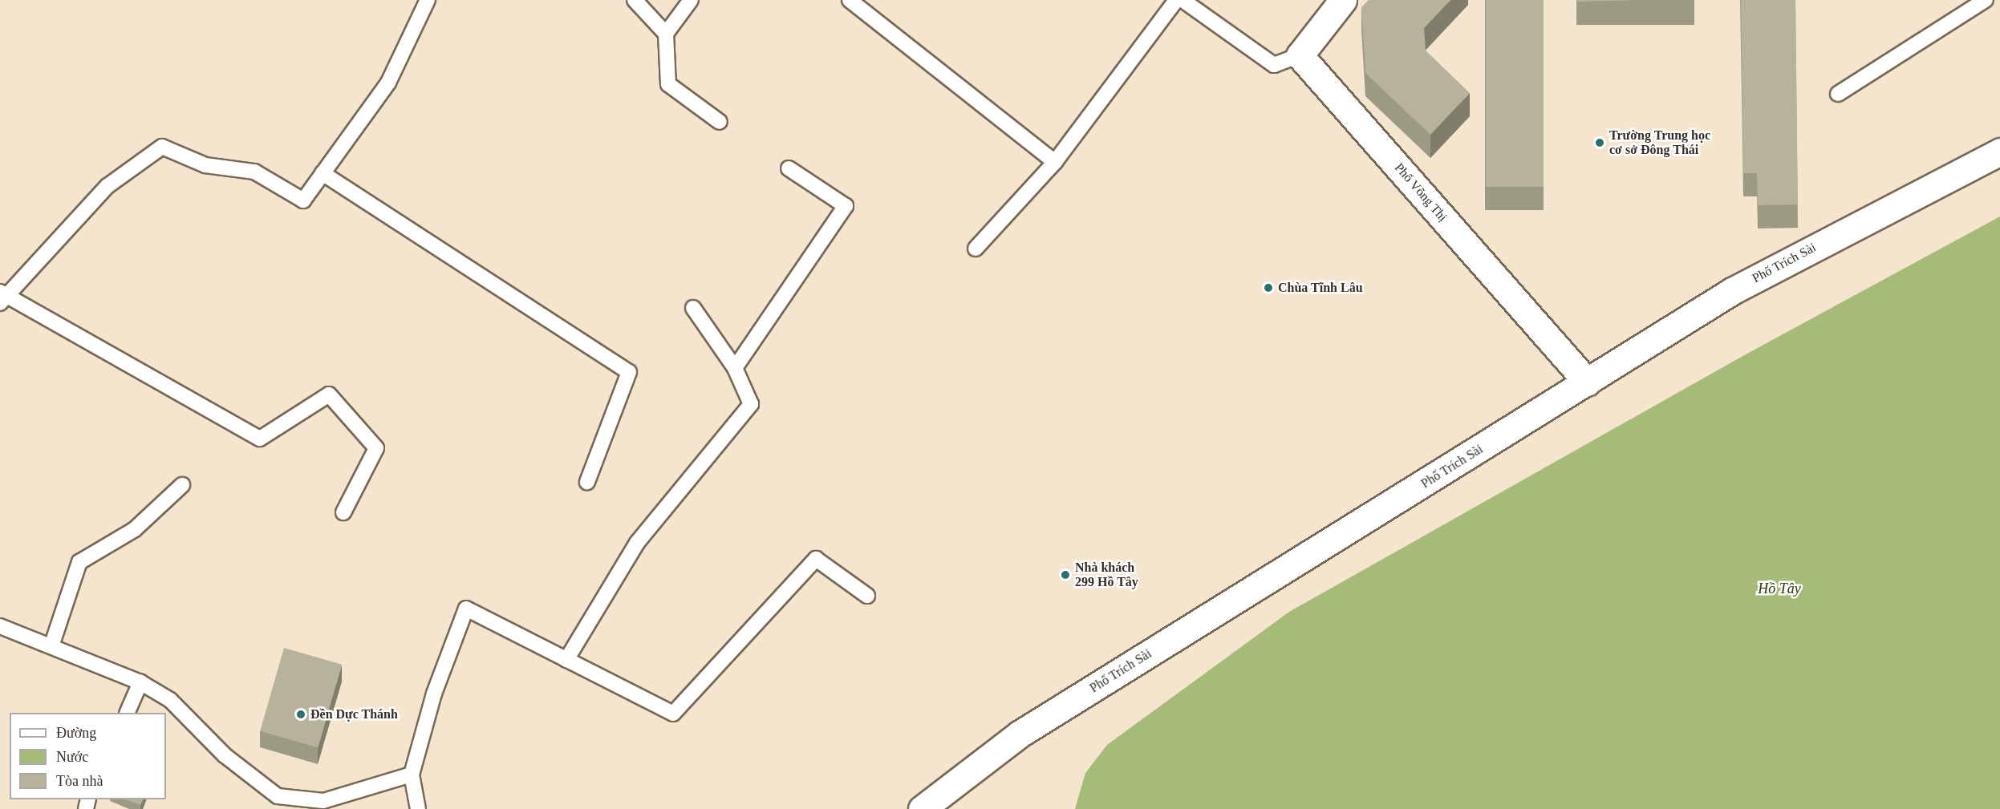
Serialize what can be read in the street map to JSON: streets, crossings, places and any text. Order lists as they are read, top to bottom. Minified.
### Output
{"streets":{"street":["Phố Võng Thị","Phố Trích Sài"]},"crossings":[["Phố Võng Thị","Phố Trích Sài"]],"water":["Hồ Tây"],"places":["Trường Trung học cơ sở Đông Thái","Chùa Tĩnh Lâu","Nhà khách 299 Hồ Tây","Đền Dực Thánh"],"legend":["Đường","Nước","Tòa nhà"]}
